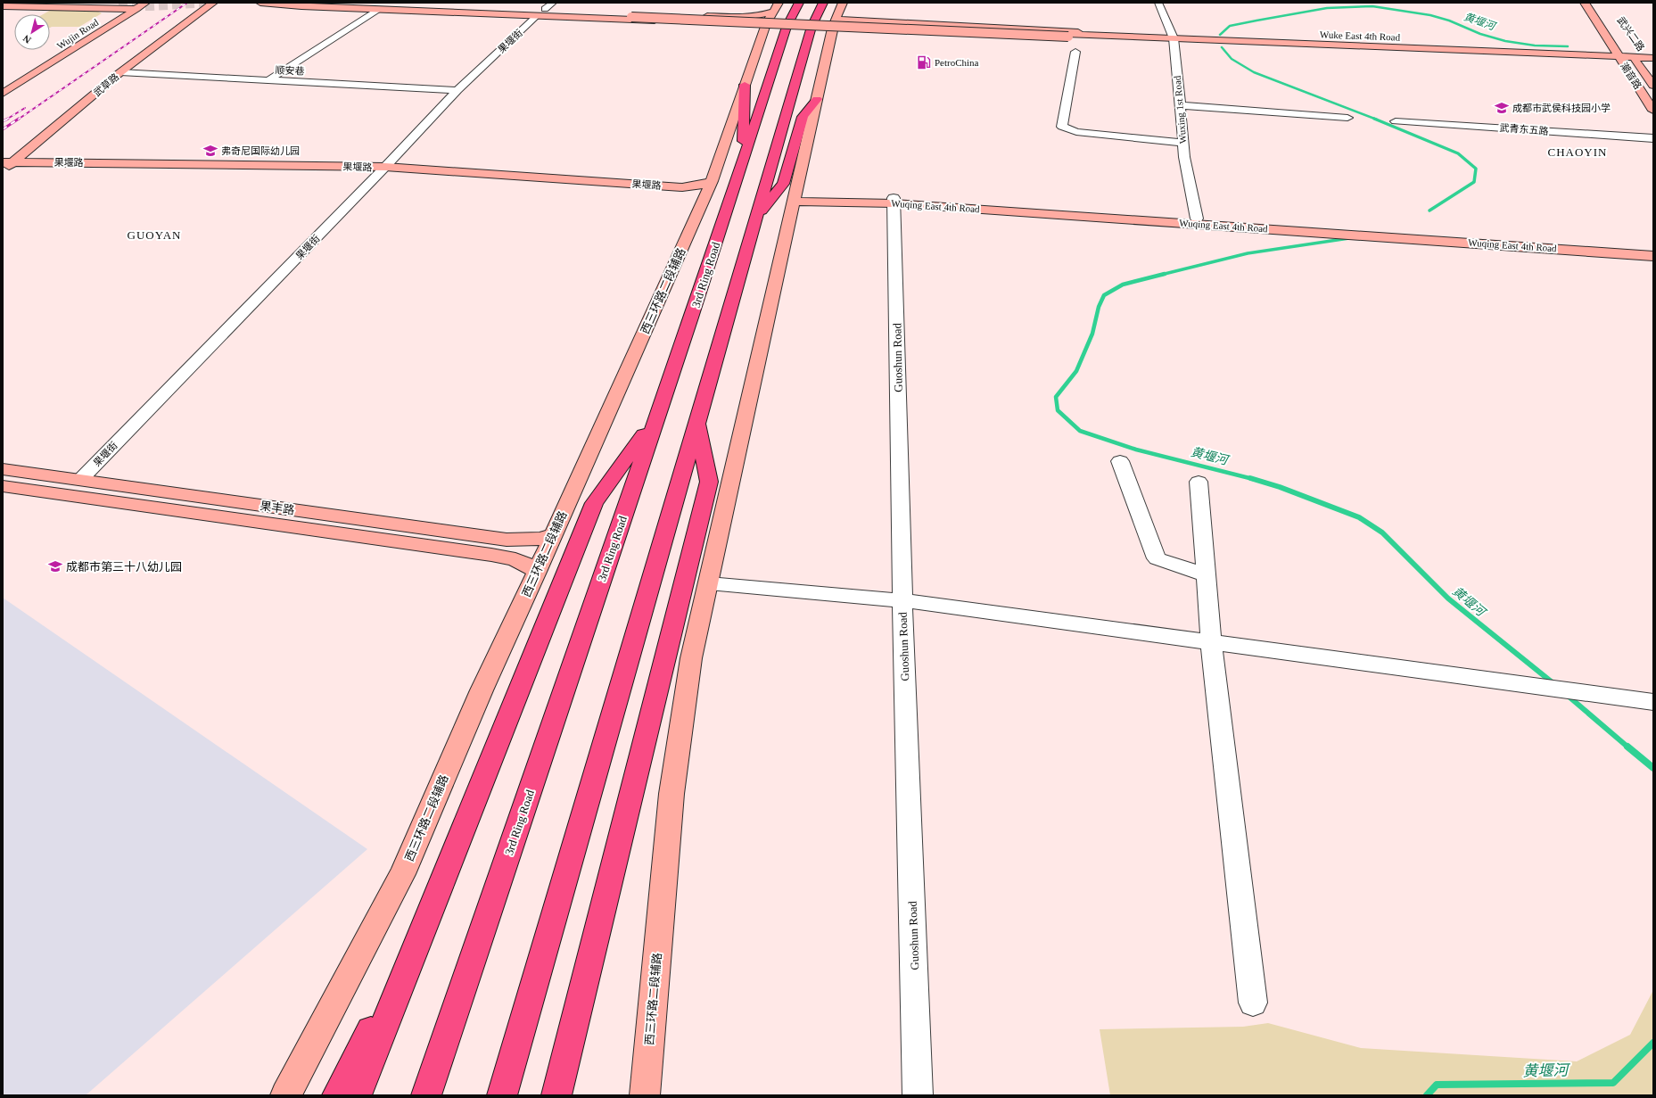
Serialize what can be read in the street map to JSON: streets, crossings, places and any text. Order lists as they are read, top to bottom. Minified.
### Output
{"streets":{"highway":["3rd Ring Road"],"street":["Wujin Road","武兴二路","Wuke East 4th Road","果堰街","顺安巷","潮音路","武草路","Wuxing 1st Road","武青东五路","果堰路","Wuqing East 4th Road","西三环路二段辅路","Guoshun Road","果丰路"]},"crossings":[["武兴二路","Wuke East 4th Road"],["武兴二路","潮音路"],["Wuke East 4th Road","潮音路"],["Wuke East 4th Road","Wuxing 1st Road"],["果堰街","顺安巷"],["果堰街","果堰路"],["果堰街","果丰路"],["顺安巷","武草路"],["武草路","果堰路"],["Wuxing 1st Road","Wuqing East 4th Road"],["果堰路","西三环路二段辅路"],["Wuqing East 4th Road","西三环路二段辅路"],["Wuqing East 4th Road","Guoshun Road"],["西三环路二段辅路","果丰路"]],"districts":["CHAOYIN","GUOYAN"],"water":["黄堰河"],"places":{"fuel station":["PetroChina"],"school or university":["成都市武侯科技园小学","弗奇尼国际幼儿园","成都市第三十八幼儿园"]},"north":"bottom left"}
